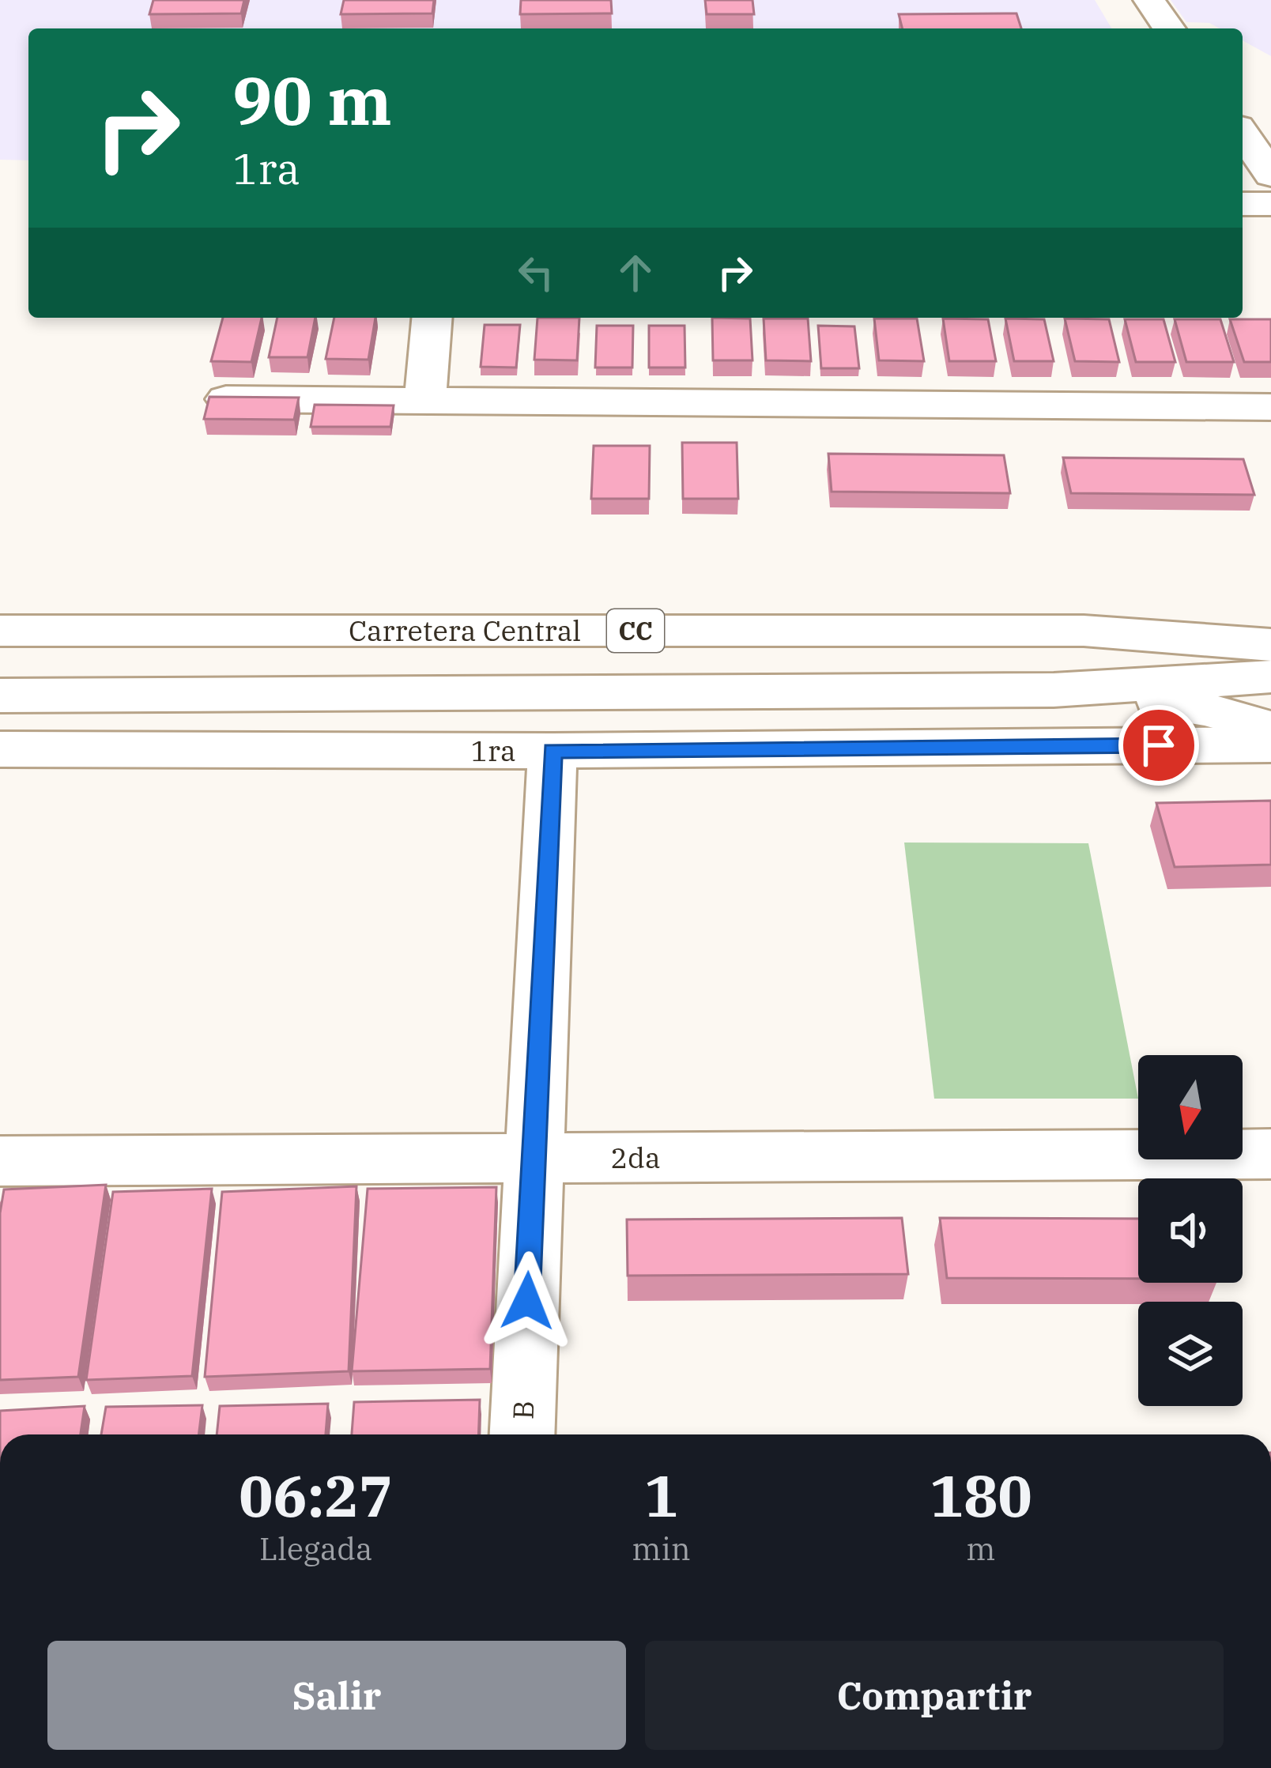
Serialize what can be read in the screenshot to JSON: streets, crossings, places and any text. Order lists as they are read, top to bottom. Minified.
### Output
{"streets":{"street":["Carretera Central","CC","1ra","2da","B"]},"crossings":[["1ra","B"],["2da","B"]],"north":"bottom","page":{"turn":["90 m","1ra"],"eta":["06:27","Llegada","1","min","180","m"],"buttons":["Salir","Compartir"]}}
